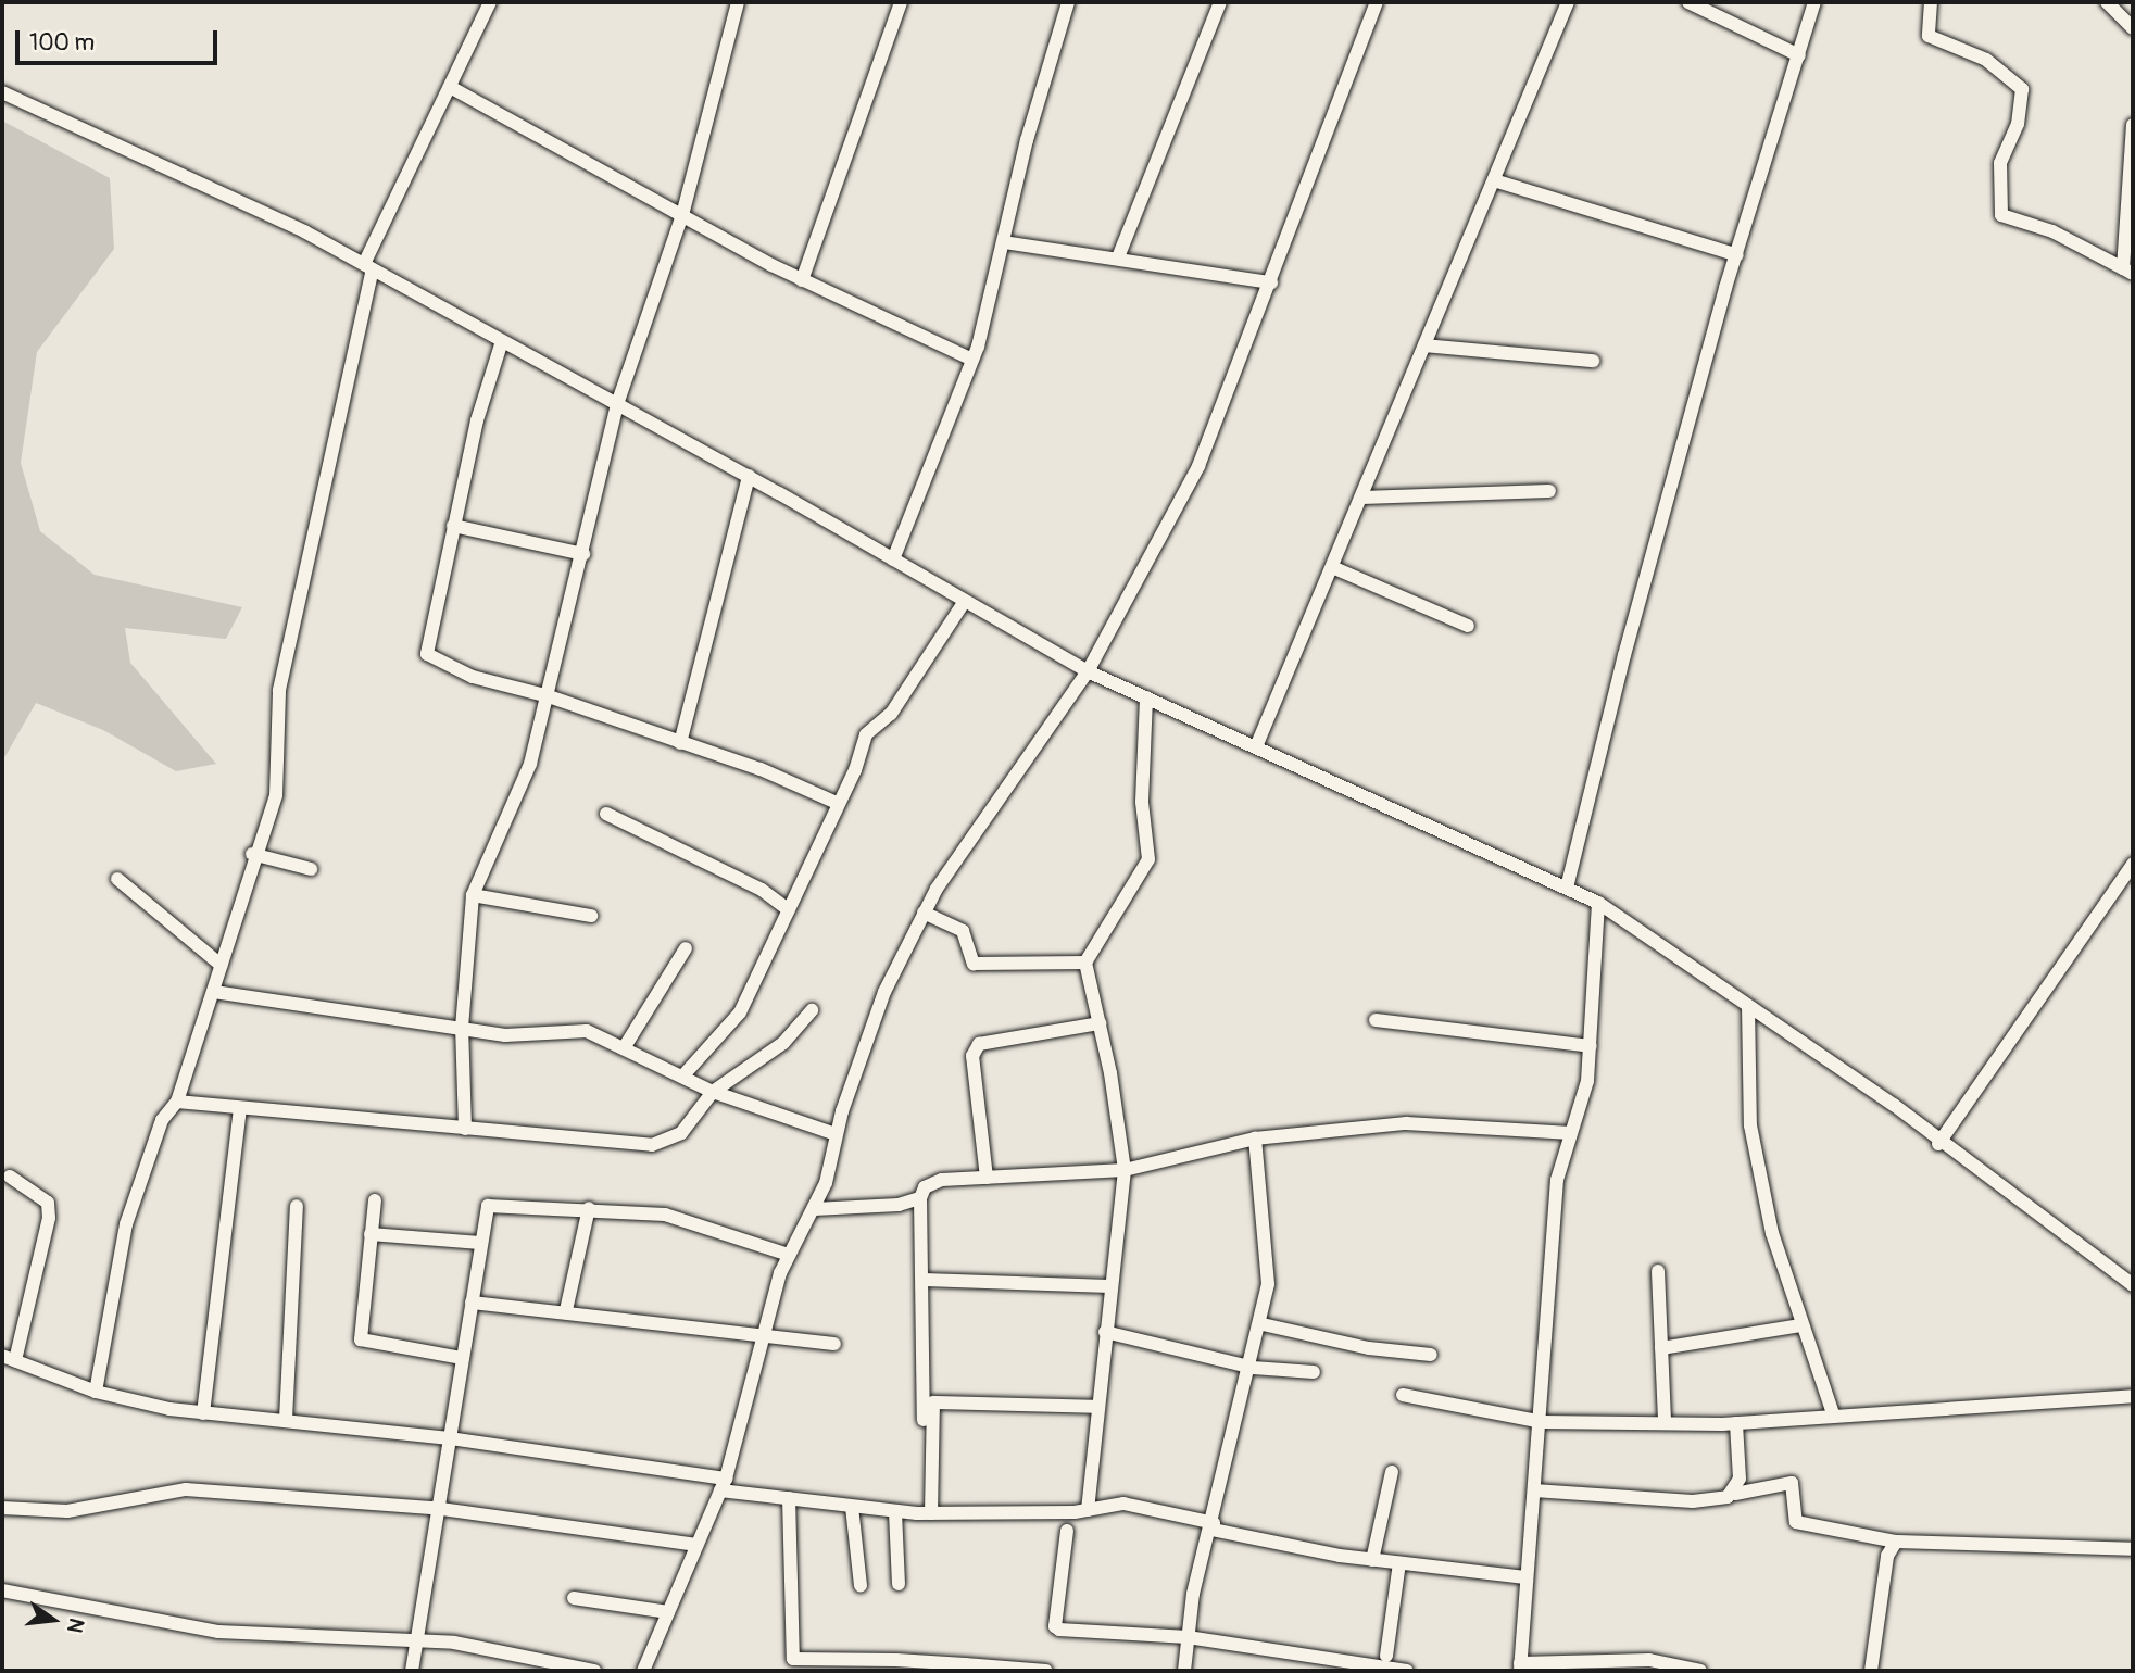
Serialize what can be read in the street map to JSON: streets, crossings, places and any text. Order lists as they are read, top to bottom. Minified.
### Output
{"scale_bar":"100 m","north":"right"}
